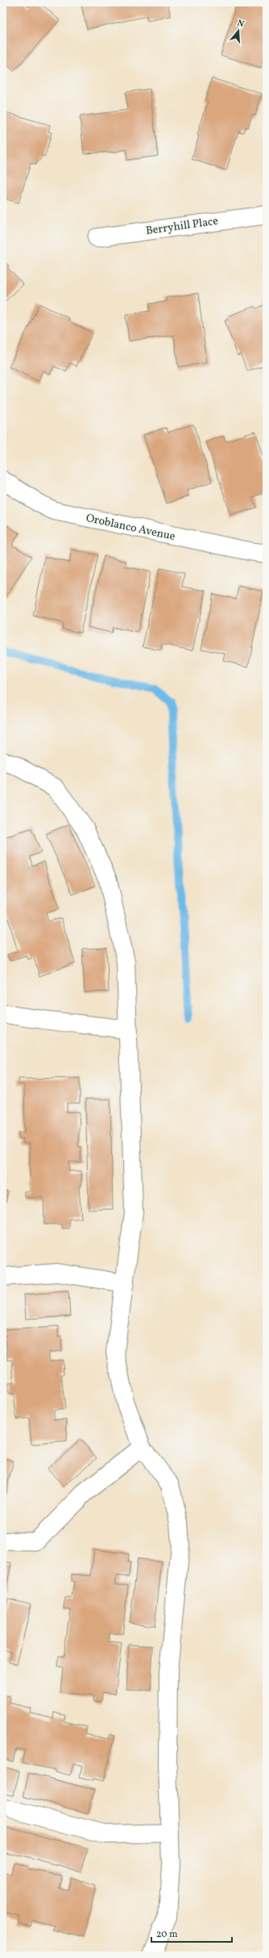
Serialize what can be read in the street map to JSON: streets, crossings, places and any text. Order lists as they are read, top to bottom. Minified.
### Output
{"streets":{"street":["Berryhill Place","Oroblanco Avenue"]},"scale_bar":"20 m","north":"top"}
